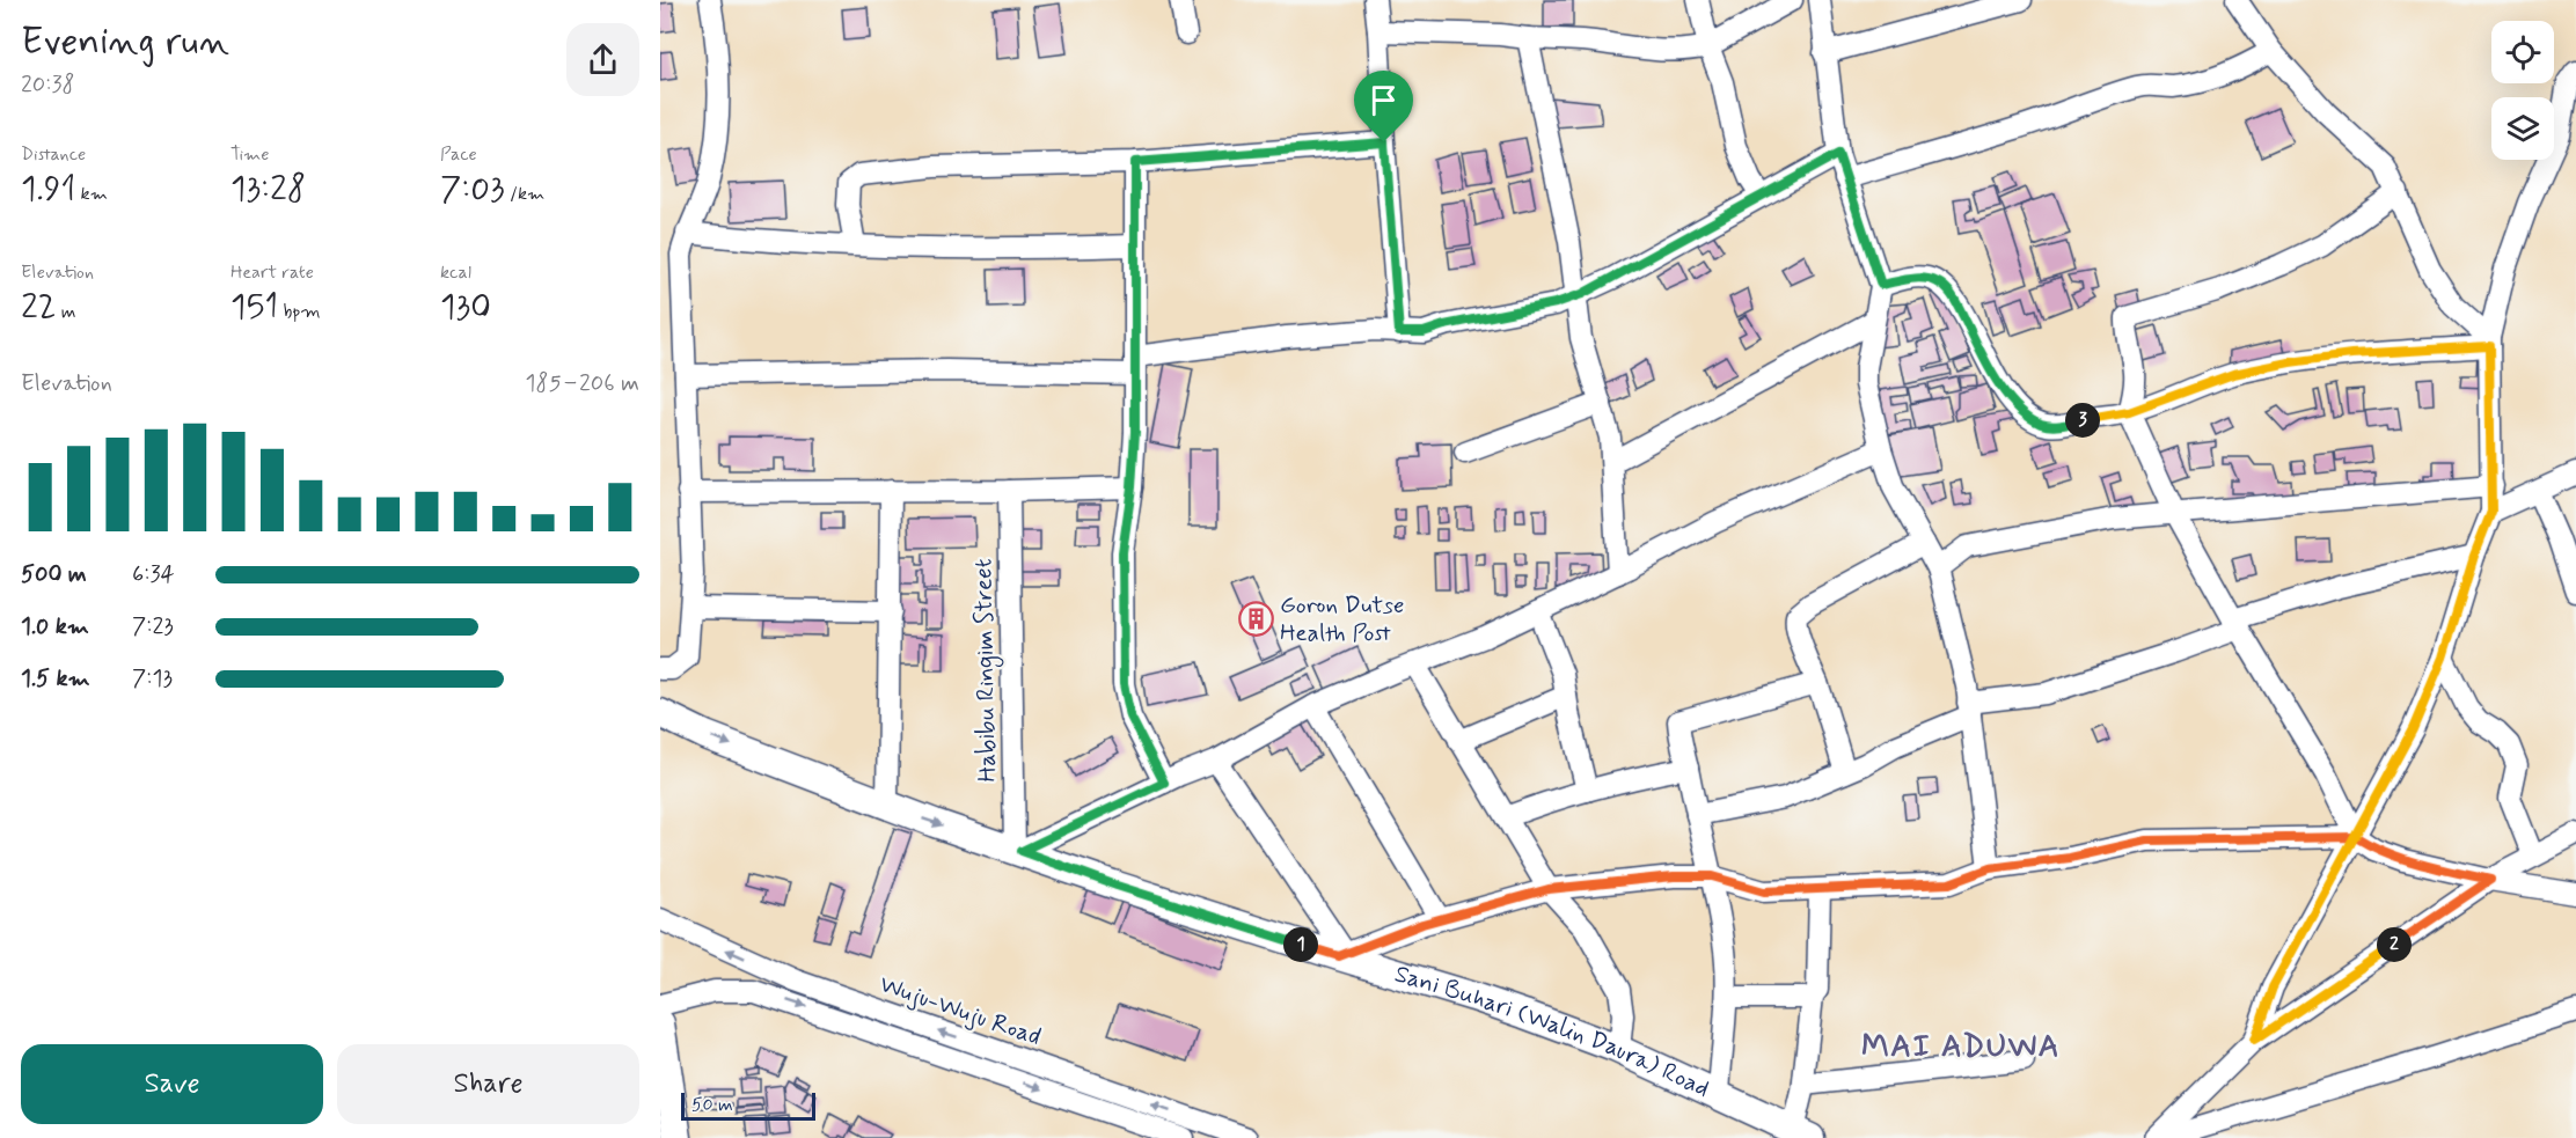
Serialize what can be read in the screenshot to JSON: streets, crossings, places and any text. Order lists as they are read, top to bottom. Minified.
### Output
{"streets":{"street":["Habibu Ringim Street","Wuju-Wuju Road","Sani Buhari (Walin Daura) Road"]},"crossings":[["Habibu Ringim Street","Sani Buhari (Walin Daura) Road"]],"districts":["MAI ADUWA"],"places":{"building":["Goron Dutse Health Post"]},"scale_bar":"50 m","page":{"heading":["Evening run","20:38"],"stats":[["Distance","1.91 km"],["Time","13:28"],["Pace","7:03 /km"],["Elevation","22 m"],["Heart rate","151 bpm"],["kcal","130"]],"chart":["Elevation","185–206 m"],"pins":["3","1","2"],"list":[{"name":"500 m","note":"6:34"},{"name":"1.0 km","note":"7:23"},{"name":"1.5 km","note":"7:13"}],"buttons":["Save","Share"],"scale":"50 m"}}
